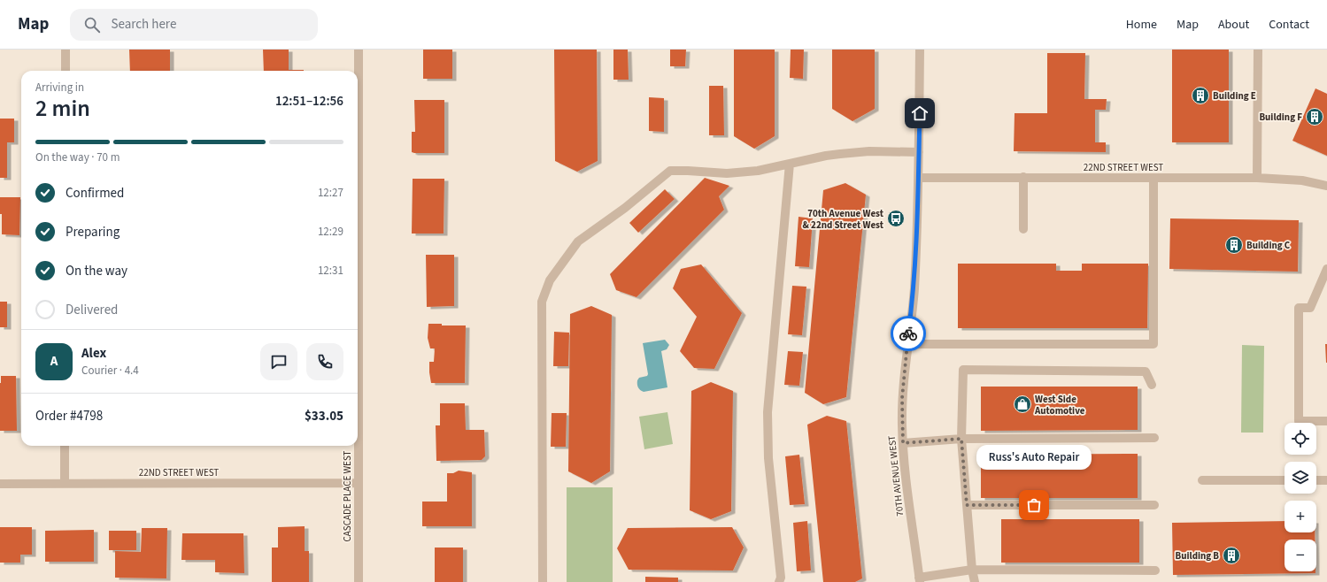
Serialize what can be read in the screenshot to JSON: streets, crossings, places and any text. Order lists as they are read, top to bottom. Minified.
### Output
{"streets":{"street":["22ND STREET WEST","70TH AVENUE WEST","CASCADE PLACE WEST"]},"crossings":[["22ND STREET WEST","70TH AVENUE WEST"],["22ND STREET WEST","CASCADE PLACE WEST"]],"places":{"building":["Building E","Building F","Building C","Building B"],"bus stop":["70th Avenue West & 22nd Street West"],"shop":["West Side Automotive"],"other":["Russ's Auto Repair"]},"page":{"header":"Map","search":"Search here","nav":["Home","Map","About","Contact"],"heading":["2 min","Arriving in","12:51–12:56"],"panel":["Alex","Courier · 4.4","Order #4798","$33.05"],"bar":"On the way · 70 m","list":[["Confirmed","12:27"],["Preparing","12:29"],["On the way","12:31"],"Delivered"],"round":"A","map_buttons":["+","−"],"bubble":"Russ's Auto Repair"}}
